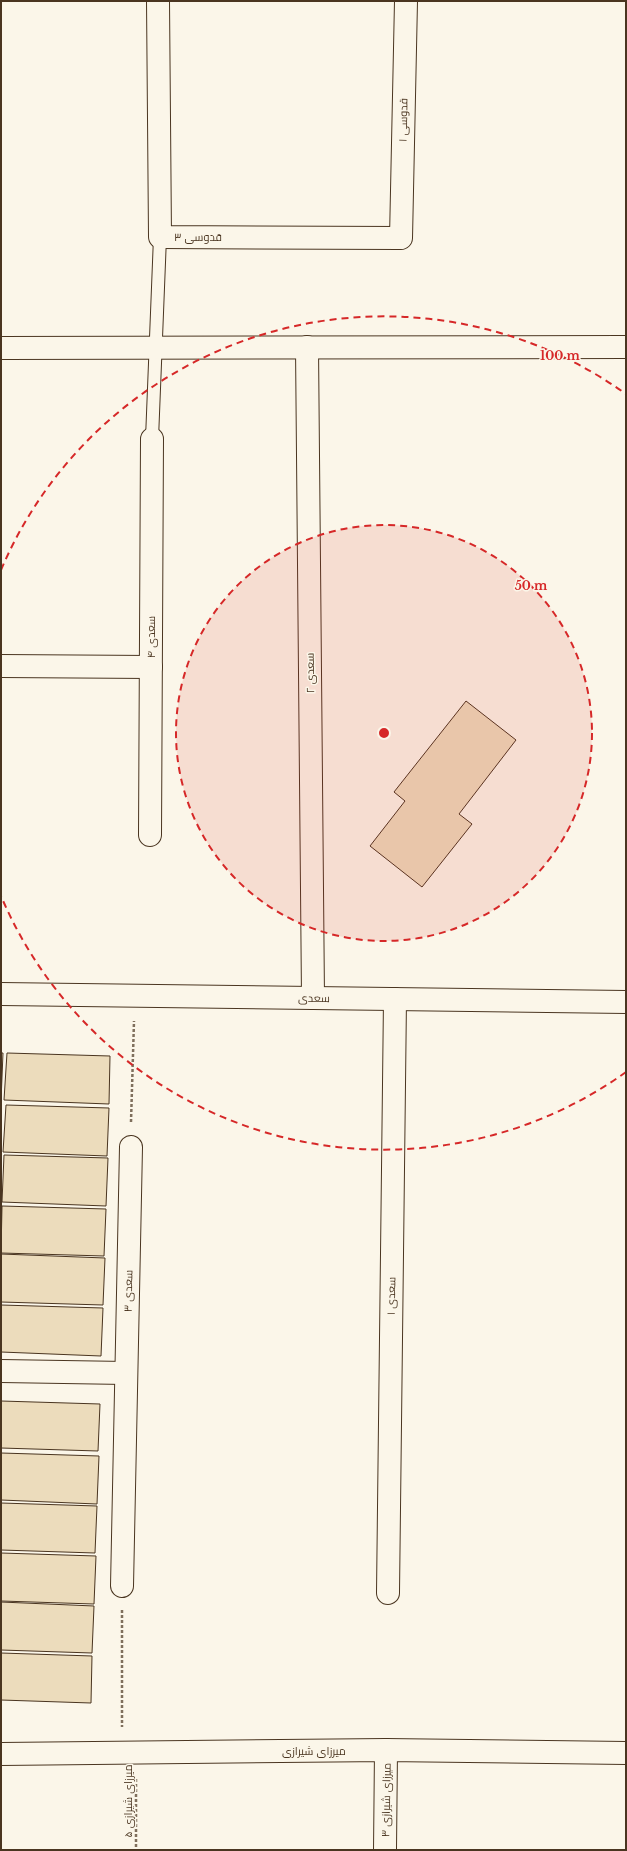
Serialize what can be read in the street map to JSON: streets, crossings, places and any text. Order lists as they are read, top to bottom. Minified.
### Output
{"streets":{"street":["قدوسی ۱","قدوسی ۳","سعدی ۴","سعدی ۲","سعدی","سعدی ۳","سعدی ۱","میرزای شیرازی","میرزای شیرازی ۳"],"path":["میرزای شیرازی ۵"]},"crossings":[["قدوسی ۱","قدوسی ۳"],["سعدی ۲","سعدی"],["سعدی","سعدی ۱"],["سعدی ۳","میرزای شیرازی ۵"],["میرزای شیرازی","میرزای شیرازی ۳"],["میرزای شیرازی","میرزای شیرازی ۵"]],"rings":["100 m","50 m"]}
